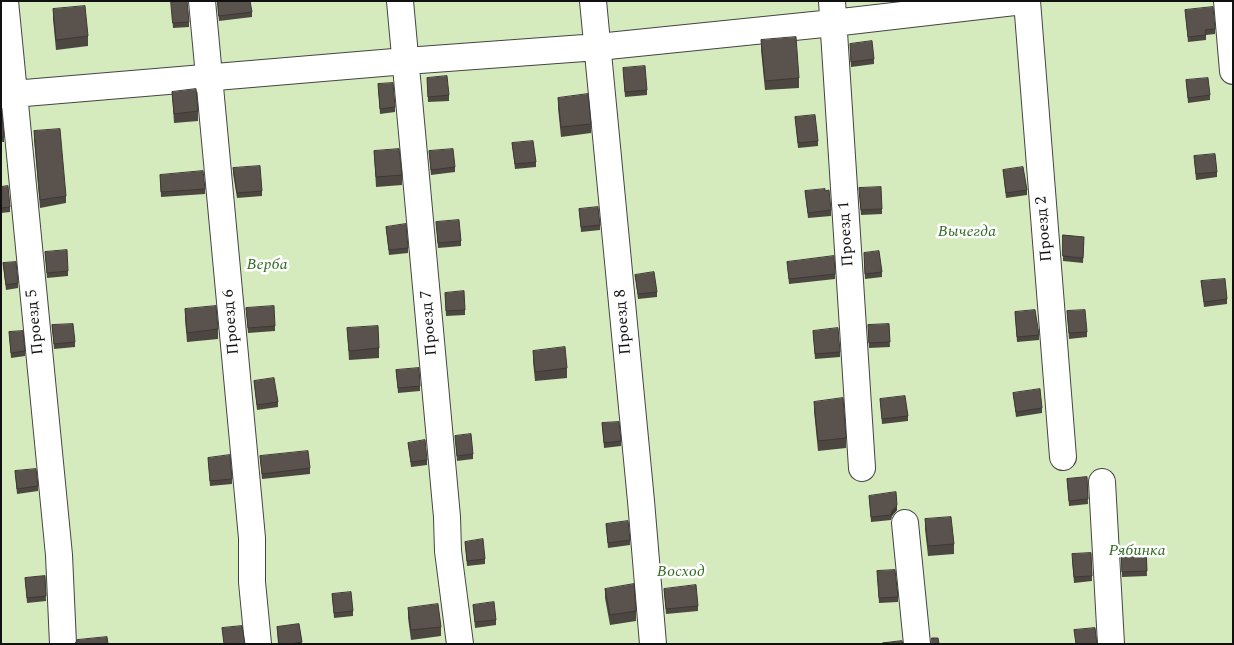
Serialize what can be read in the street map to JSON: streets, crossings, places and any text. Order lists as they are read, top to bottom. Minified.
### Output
{"streets":{"street":["Проезд 2","Проезд 1","Проезд 5","Проезд 6","Проезд 8","Проезд 7"]},"parks":["Вычегда","Верба","Рябинка","Восход"]}
